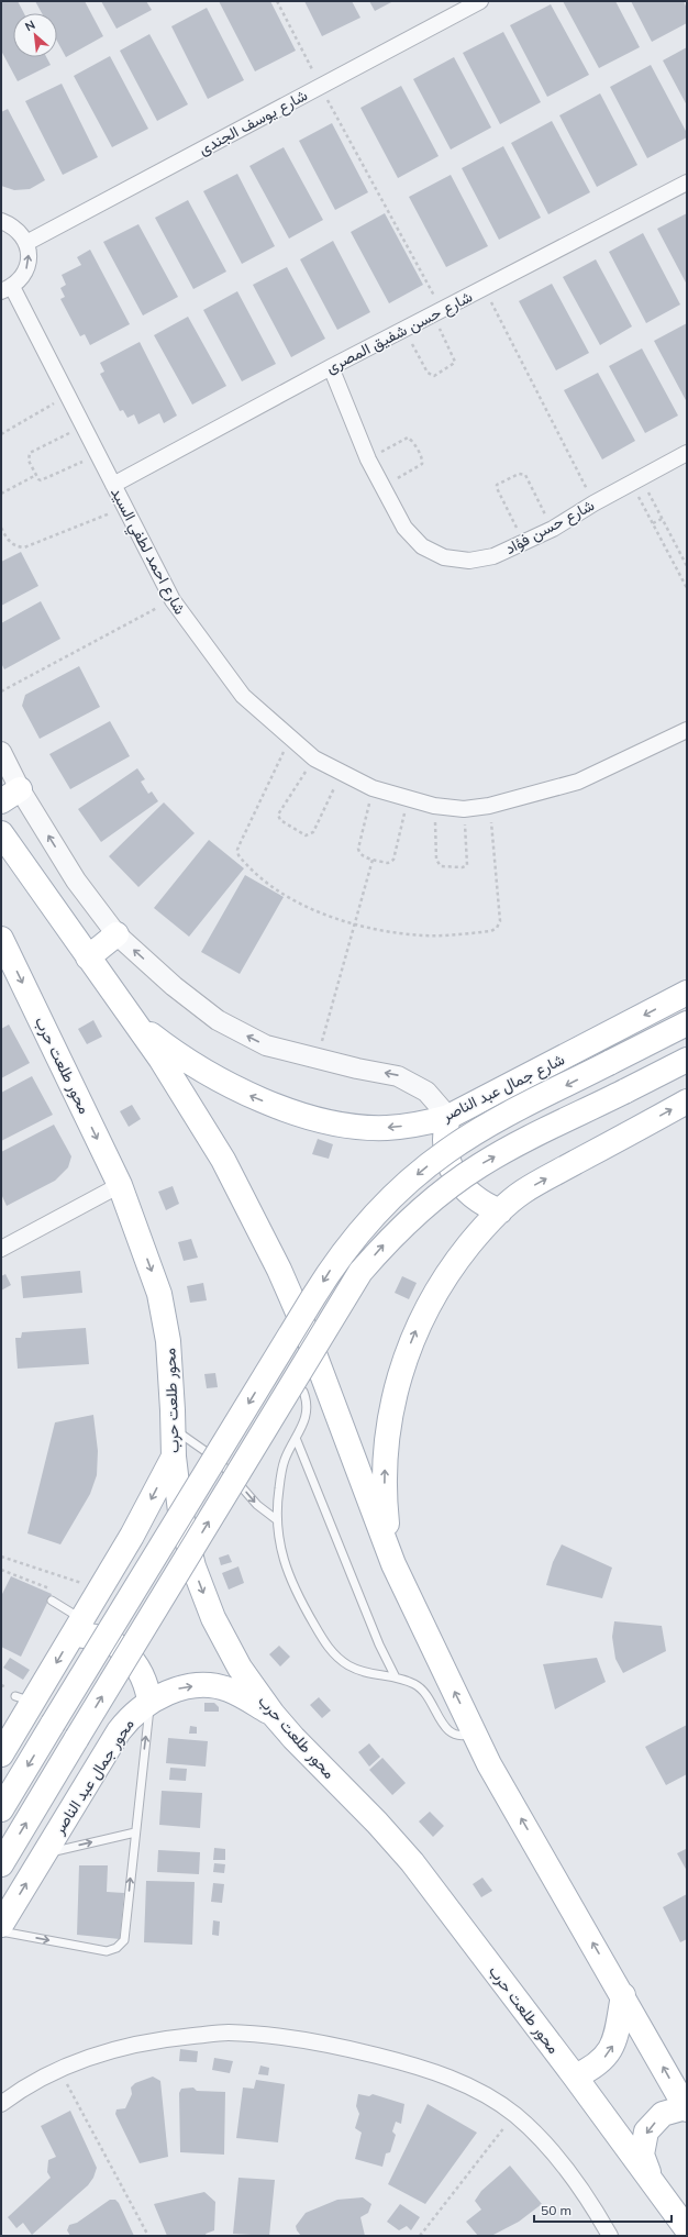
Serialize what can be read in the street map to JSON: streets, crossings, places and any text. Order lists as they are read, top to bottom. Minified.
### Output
{"streets":{"main road":["محور طلعت حرب","شارع جمال عبد الناصر","محور جمال عبد الناصر"],"street":["شارع يوسف الجندى","شارع حسن شفيق المصرى","شارع حسن فؤاد","شارع احمد لطفي السيد"]},"crossings":[["شارع حسن شفيق المصرى","شارع حسن فؤاد"],["شارع حسن شفيق المصرى","شارع احمد لطفي السيد"],["محور طلعت حرب","محور جمال عبد الناصر"]],"one_way":["شارع جمال عبد الناصر","محور جمال عبد الناصر"],"scale_bar":"50 m","north":"top left"}
